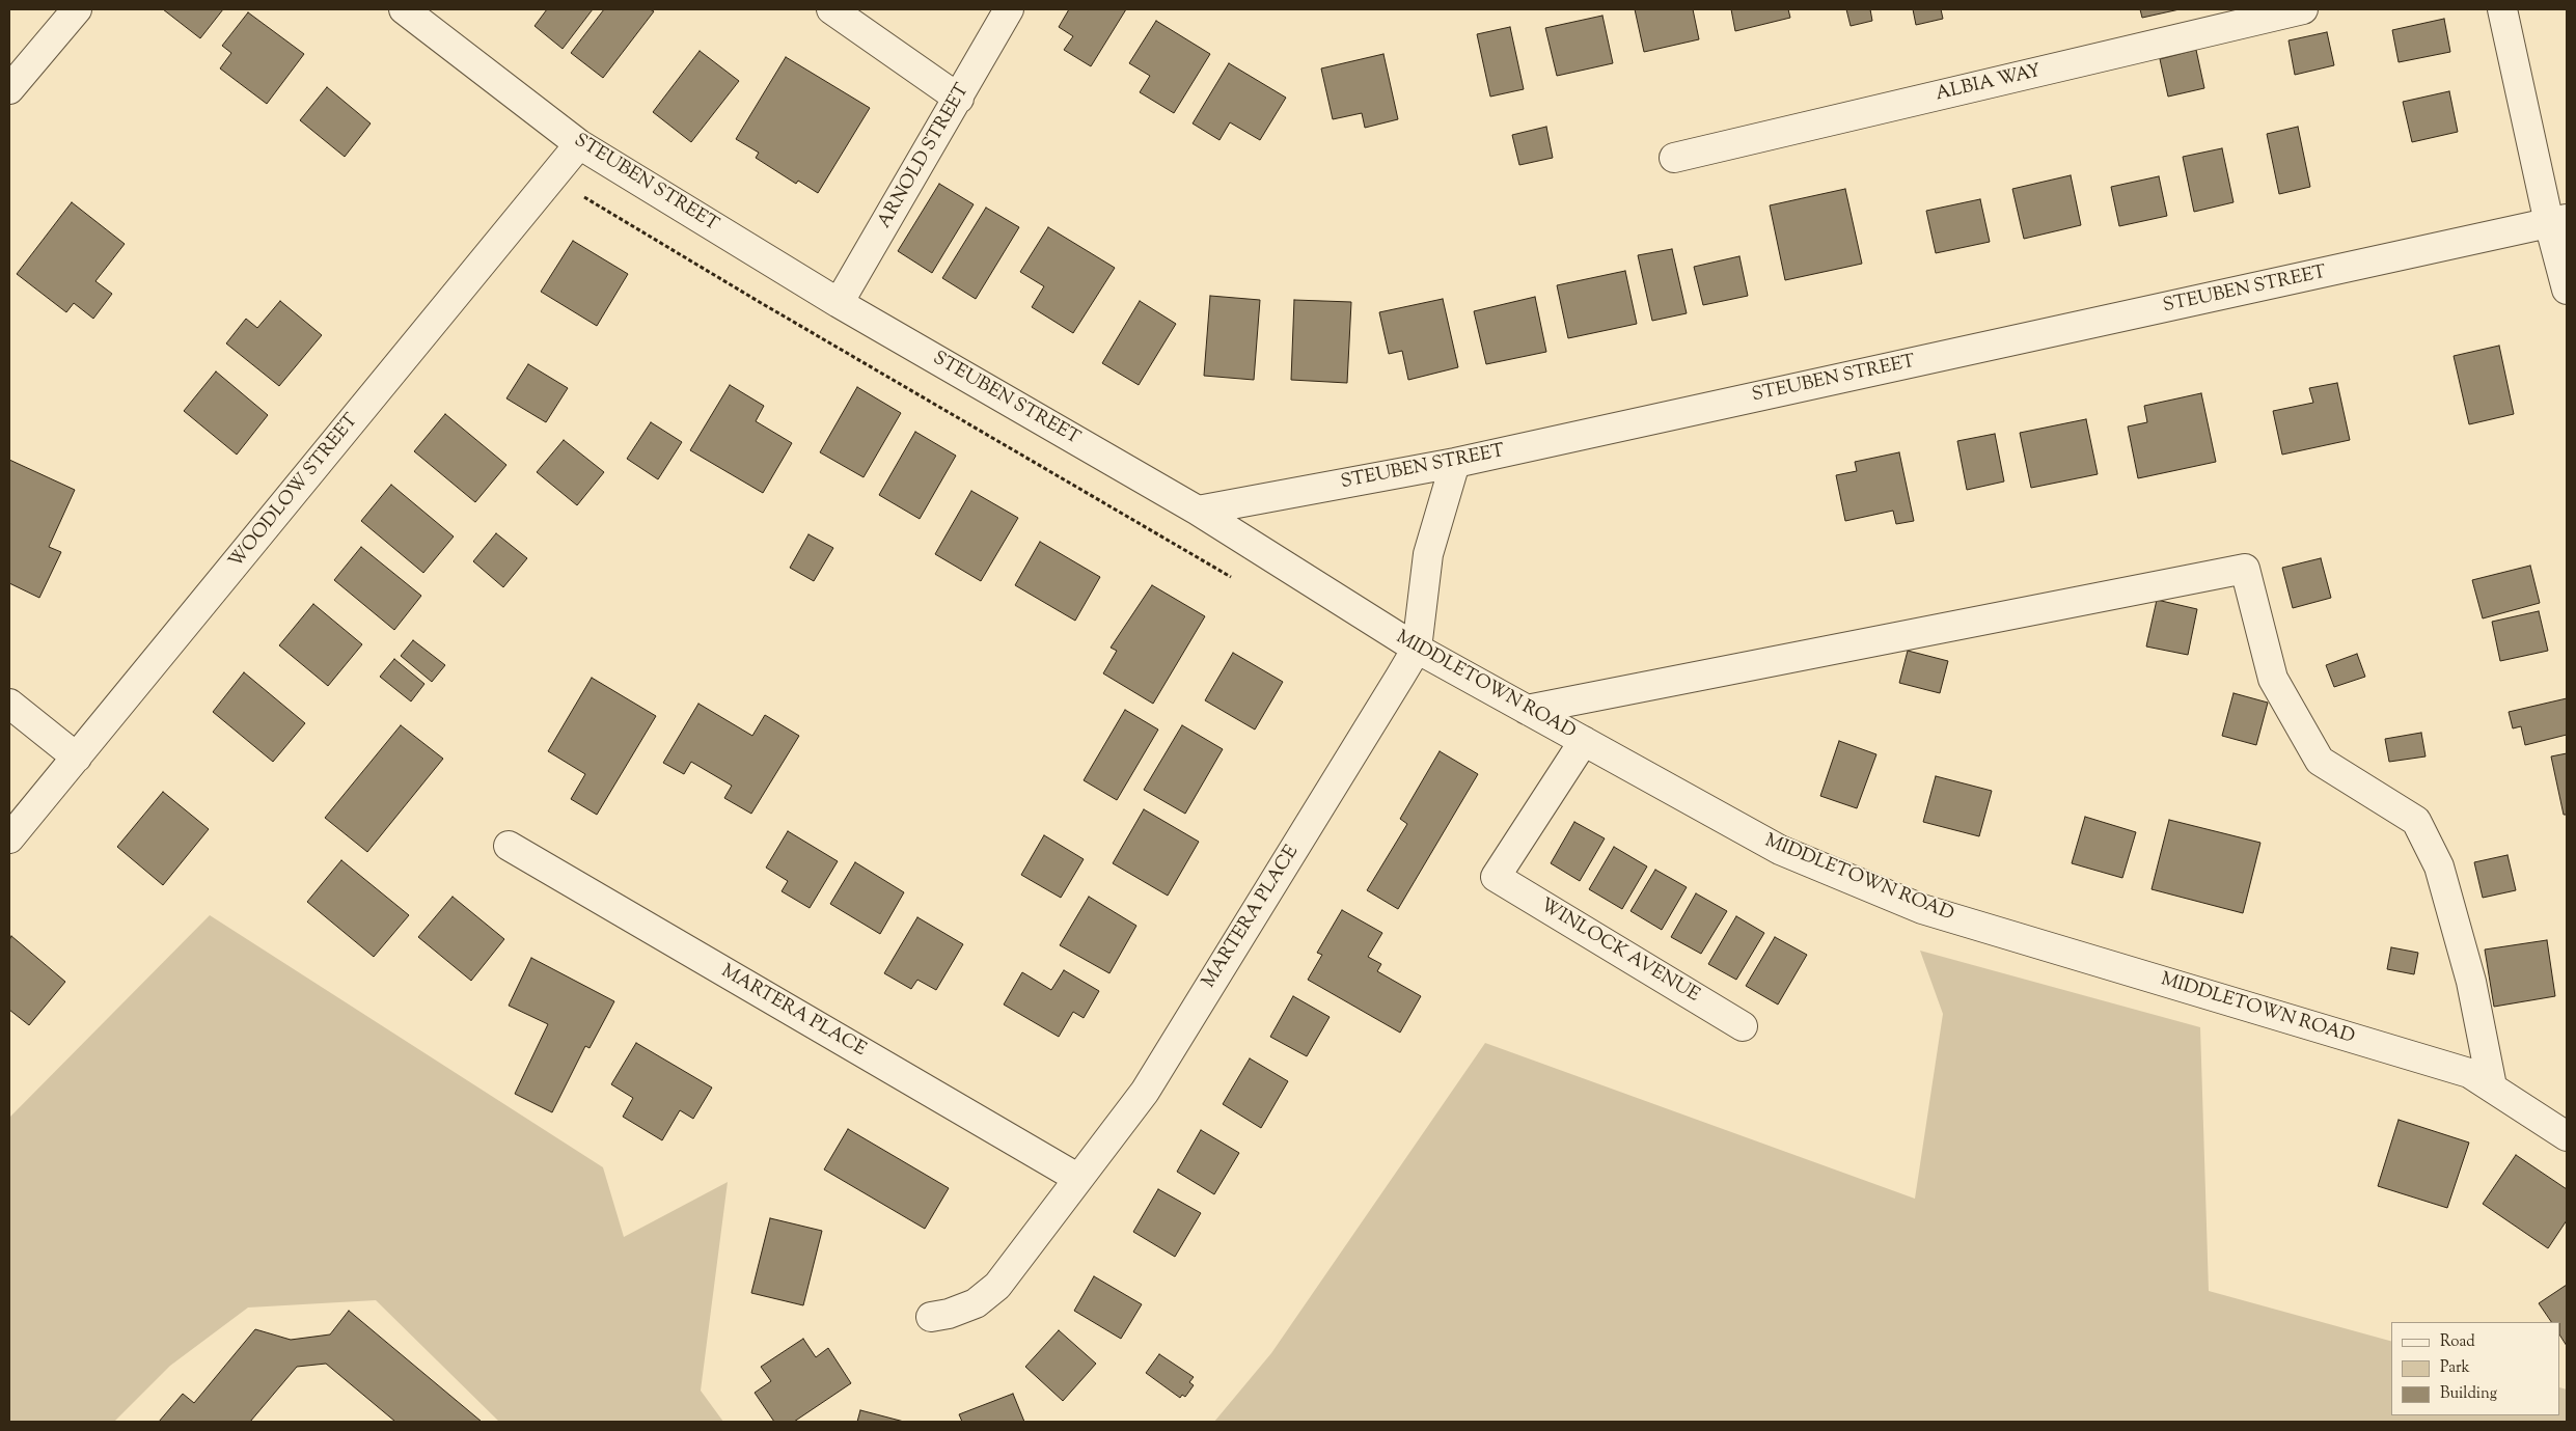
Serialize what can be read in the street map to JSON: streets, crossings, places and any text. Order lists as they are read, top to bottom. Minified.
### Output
{"streets":{"street":["ALBIA WAY","ARNOLD STREET","STEUBEN STREET","WOODLOW STREET","MIDDLETOWN ROAD","MARTERA PLACE","WINLOCK AVENUE"]},"crossings":[["ARNOLD STREET","STEUBEN STREET"],["STEUBEN STREET","WOODLOW STREET"],["STEUBEN STREET","MIDDLETOWN ROAD"],["MIDDLETOWN ROAD","MARTERA PLACE"],["MIDDLETOWN ROAD","WINLOCK AVENUE"]],"legend":["Road","Park","Building"]}
